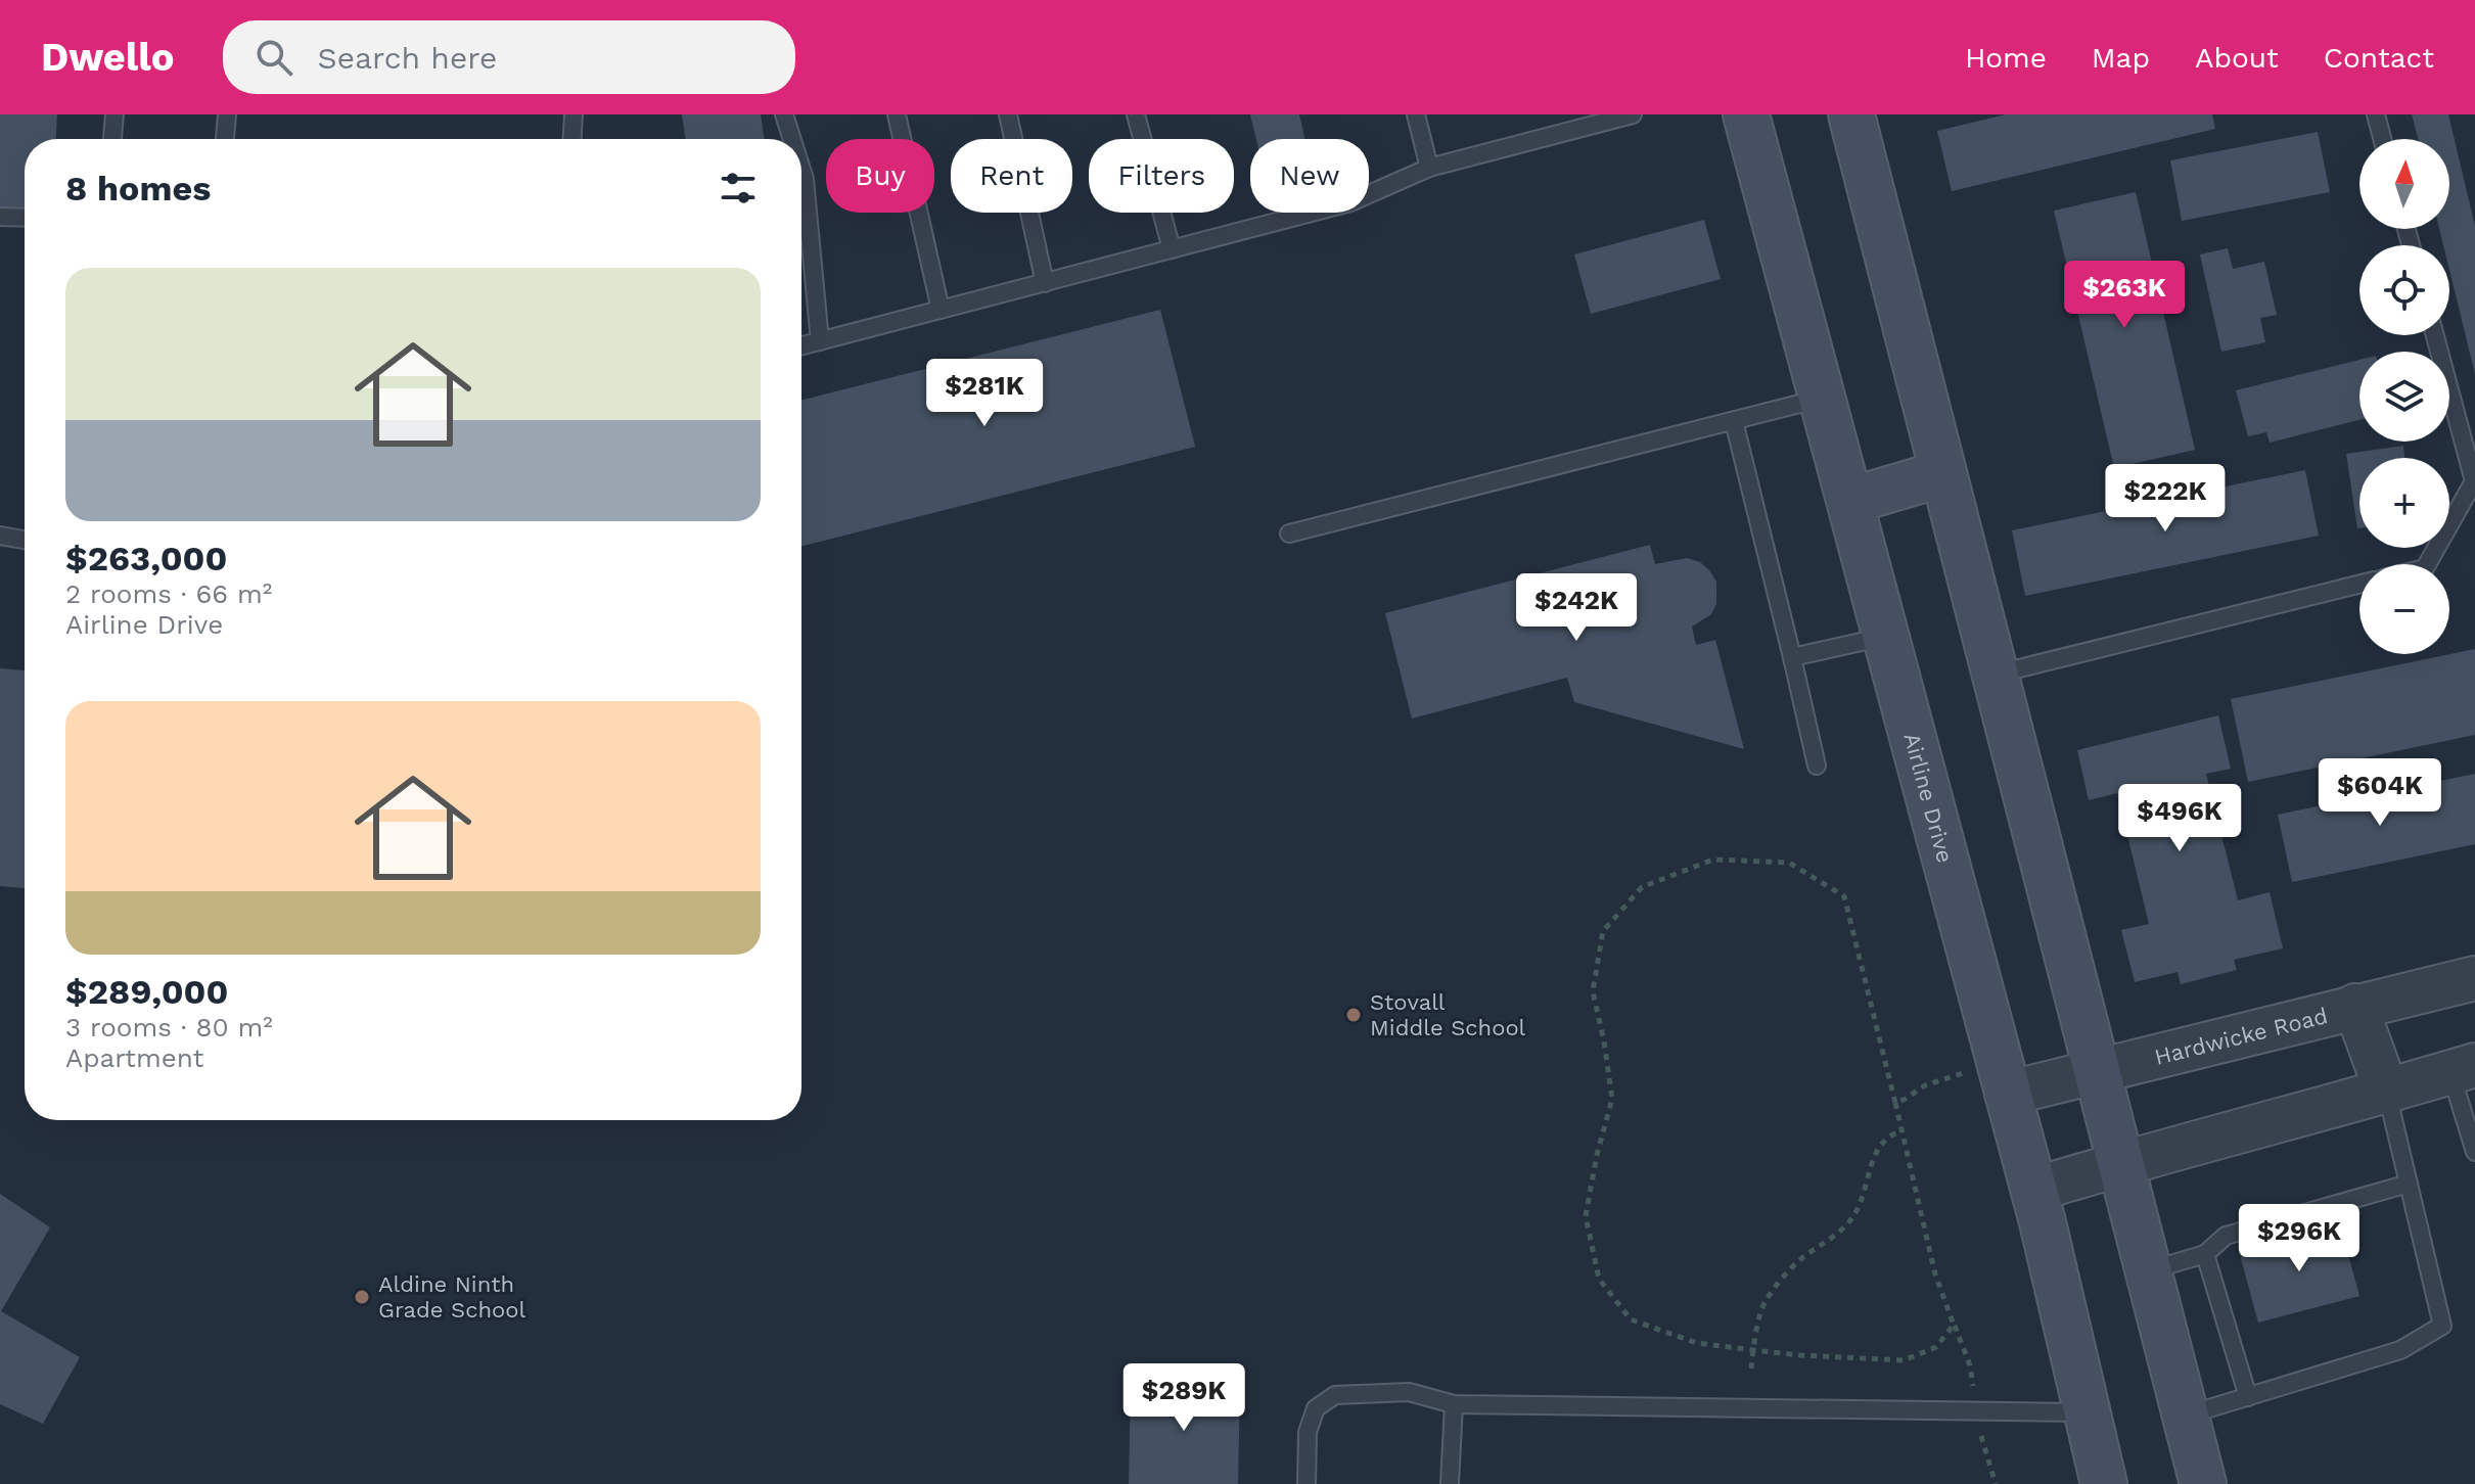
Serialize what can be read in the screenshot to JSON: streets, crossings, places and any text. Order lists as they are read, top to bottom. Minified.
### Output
{"streets":{"main road":["Airline Drive"],"street":["Hardwicke Road"]},"crossings":[["Airline Drive","Hardwicke Road"]],"places":["Stovall Middle School","Aldine Ninth Grade School"],"north":"top","page":{"header":"Dwello","search":"Search here","nav":["Home","Map","About","Contact"],"map_buttons":["+","−"],"chip":["Buy","Rent","Filters","New"],"heading":"8 homes","list":[{"name":"$263,000","note":"2 rooms · 66 m² · Airline Drive"},{"name":"$289,000","note":"3 rooms · 80 m² · Apartment"}],"price":["$263K","$281K","$222K","$242K","$604K","$496K","$296K","$289K"]}}
